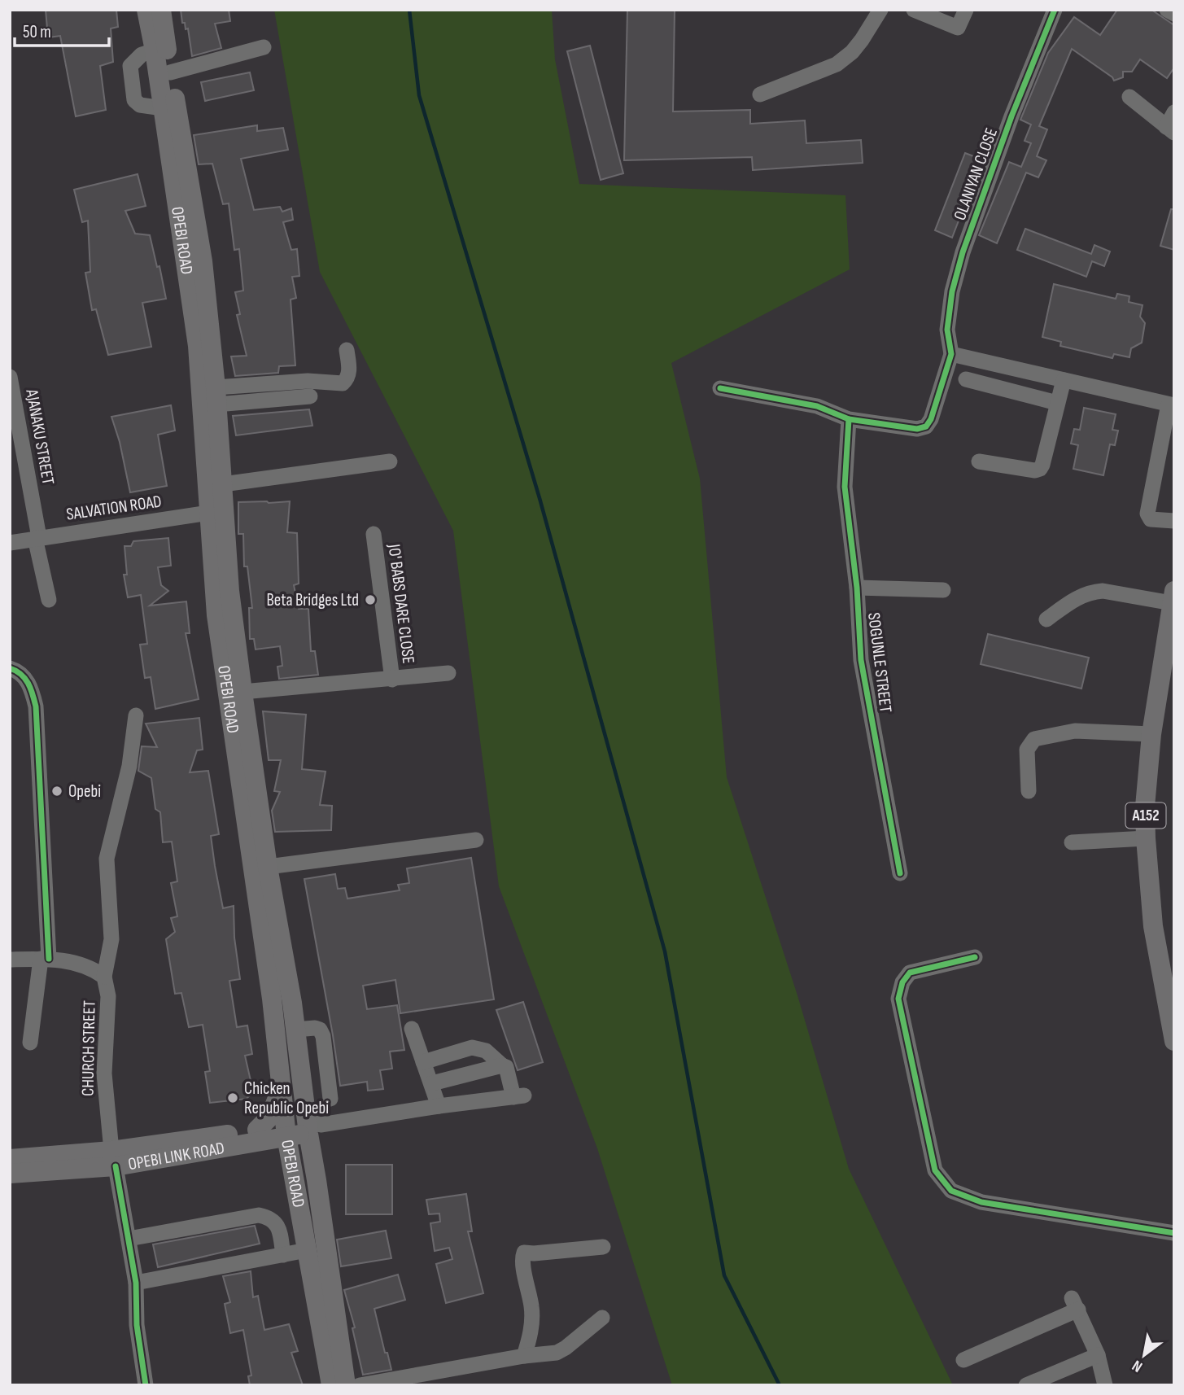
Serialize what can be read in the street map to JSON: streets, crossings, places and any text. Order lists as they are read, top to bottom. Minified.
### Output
{"streets":{"main road":["OPEBI ROAD","A152","OPEBI LINK ROAD"],"street":["OLANIYAN CLOSE","AJANAKU STREET","SALVATION ROAD","JO' BABS DARE CLOSE","SOGUNLE STREET","CHURCH STREET"]},"crossings":[["OPEBI ROAD","SALVATION ROAD"],["OPEBI ROAD","OPEBI LINK ROAD"],["AJANAKU STREET","SALVATION ROAD"],["CHURCH STREET","OPEBI LINK ROAD"]],"places":["Beta Bridges Ltd","Opebi","Chicken Republic Opebi"],"scale_bar":"50 m","north":"bottom left"}
